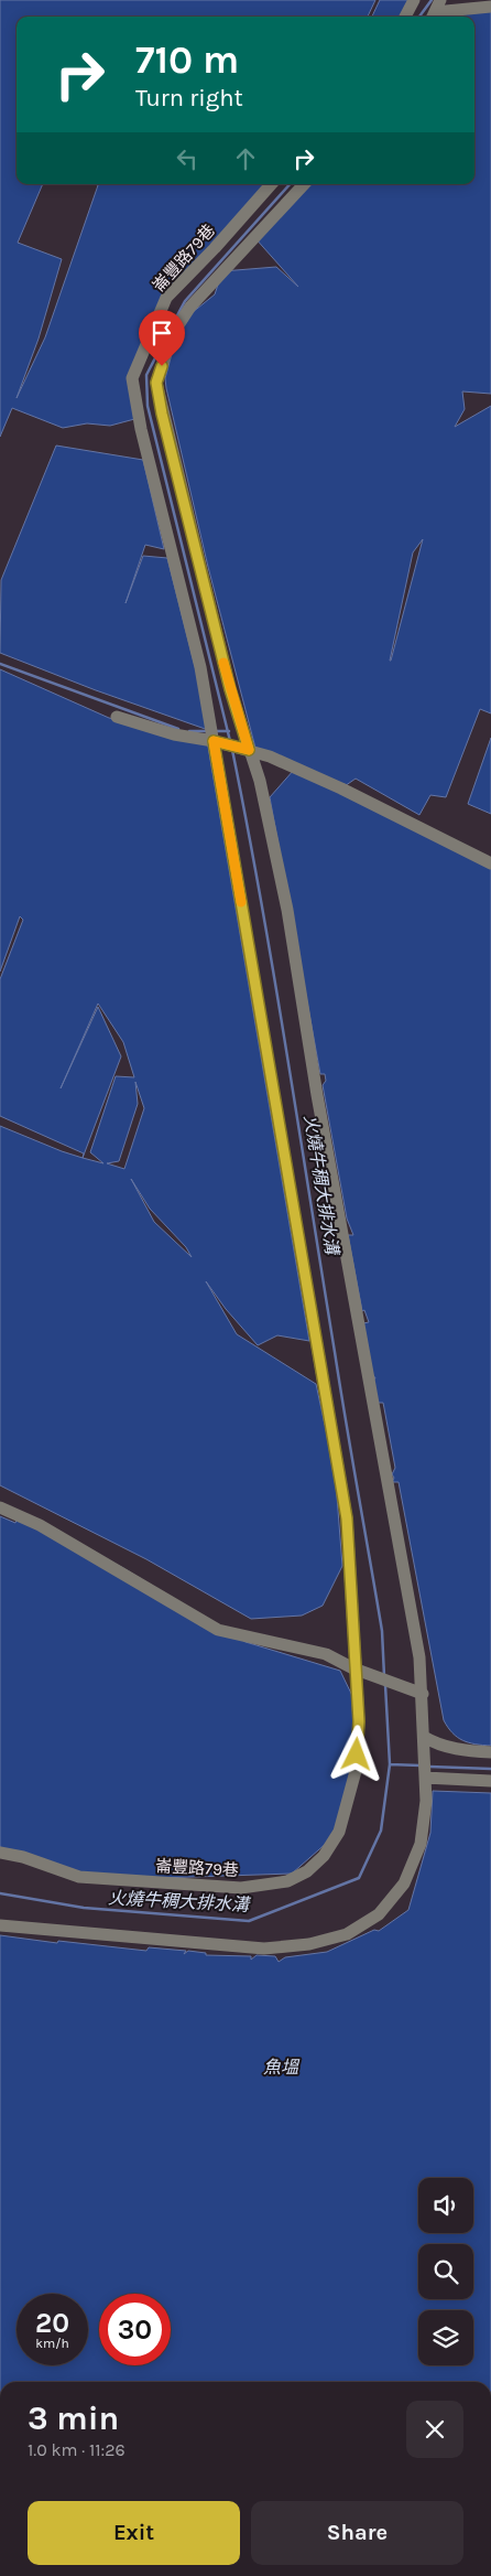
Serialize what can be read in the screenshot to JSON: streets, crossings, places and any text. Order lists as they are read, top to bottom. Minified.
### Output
{"streets":{"street":["崙豐路79巷"]},"water":["火燒牛稠大排水溝","魚塭"],"page":{"turn":["710 m","Turn right"],"speed":"20 km/h","limit":"30","heading":["3 min","1.0 km · 11:26"],"buttons":["Exit","Share"]}}
